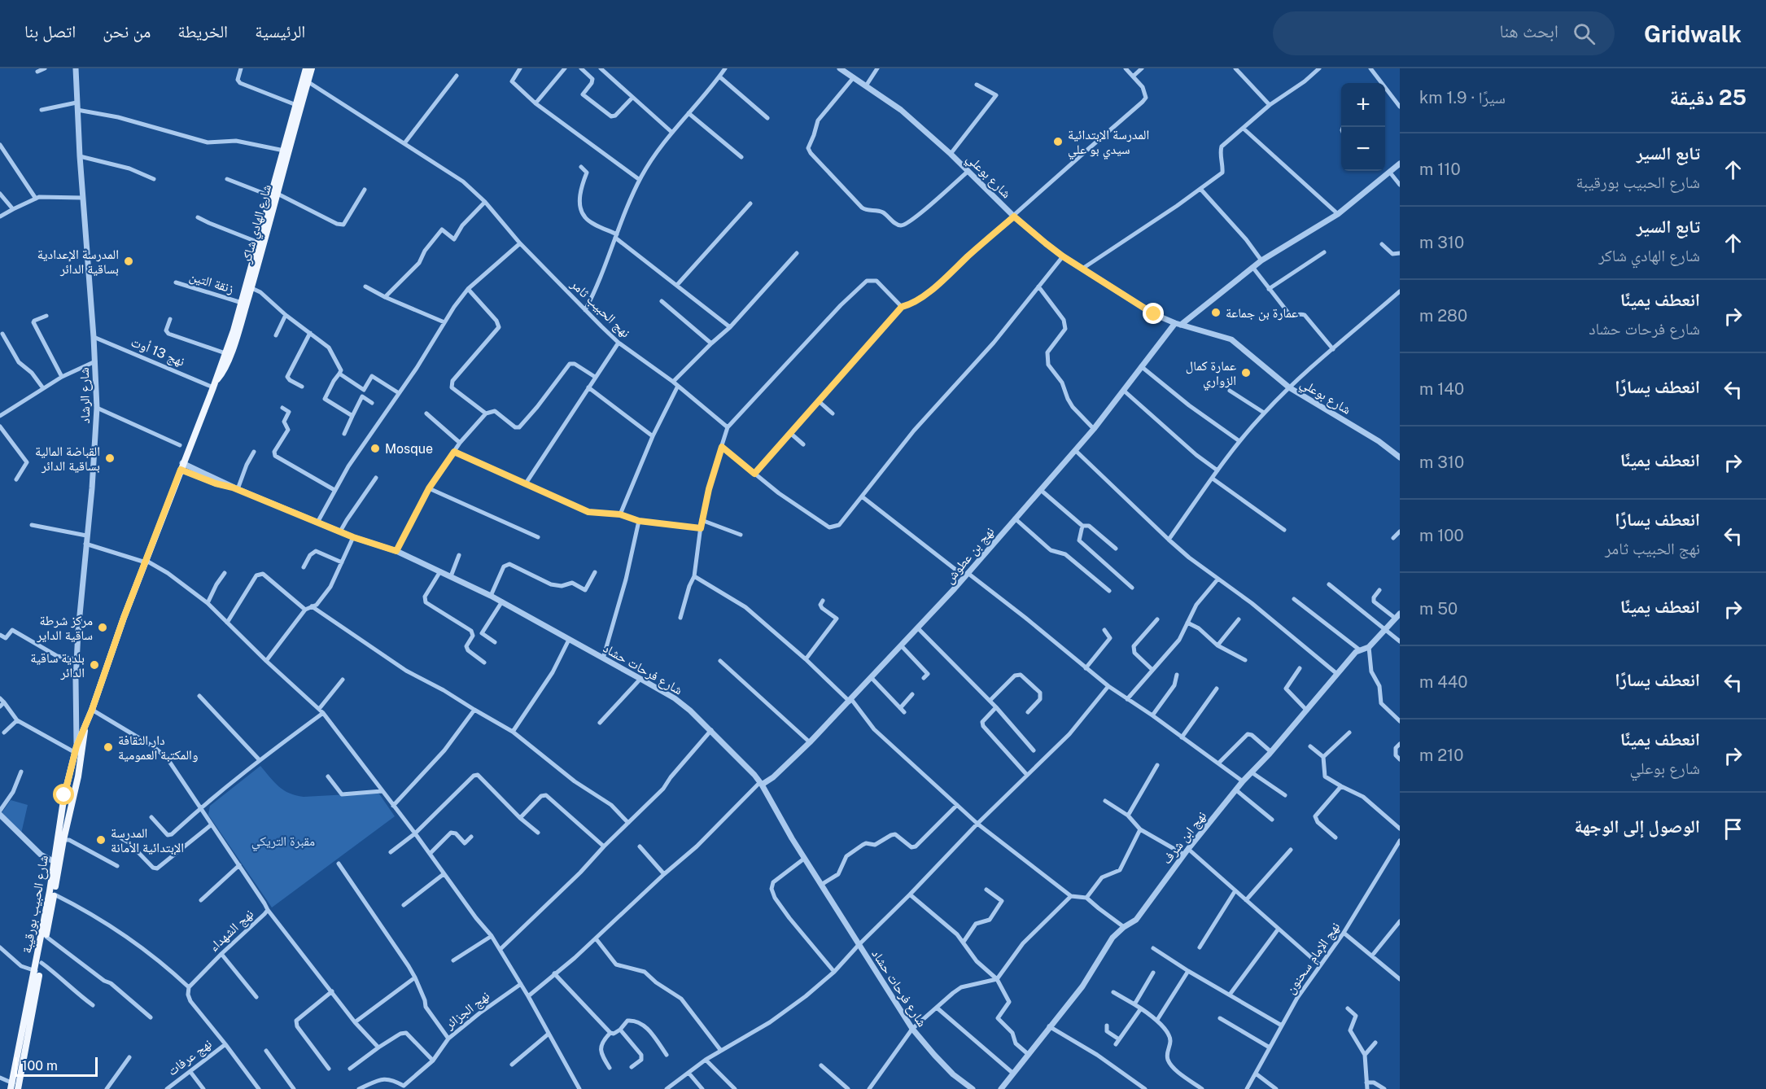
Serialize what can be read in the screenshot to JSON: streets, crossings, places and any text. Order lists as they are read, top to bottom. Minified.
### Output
{"streets":{"main road":["شارع الهادي شاكر","شارع الحبيب بورقيبة"],"street":["شارع بوعلي","زنقة التين","نهج الحبيب ثامر","نهج 13 أوت","شارع الرشاد","نهج بن عطوش","شارع فرحات حشاد","نهج ابن شرف","نهج الشهداء","نهج الإمام سحنون","نهج الجزائر","نهج عرفات"]},"crossings":[["شارع بوعلي","نهج بن عطوش"],["شارع الهادي شاكر","زنقة التين"],["شارع الهادي شاكر","نهج الحبيب ثامر"],["شارع الهادي شاكر","نهج 13 أوت"],["شارع الهادي شاكر","شارع فرحات حشاد"],["شارع الهادي شاكر","شارع الحبيب بورقيبة"],["شارع الهادي شاكر","نهج الشهداء"],["نهج 13 أوت","شارع الرشاد"],["شارع الرشاد","شارع الحبيب بورقيبة"],["نهج بن عطوش","شارع فرحات حشاد"],["شارع الحبيب بورقيبة","نهج الشهداء"]],"parks":["مقبرة التريكي"],"places":["المدرسة الإبتدائية سيدي بو علي","المدرسة الإعدادية بساقية الدائر","عمارة بن جماعة","عمارة كمال الزواري","Mosque","القباضة المالية بساقية الدائر","مركز شرطة ساقية الداير","بلدية ساقية الدائر","دار الثقافة والمكتبة العمومية","المدرسة الإبتدائية الأمانة"],"scale_bar":"100 m","page":{"header":"Gridwalk","search":"ابحث هنا","nav":["الرئيسية","الخريطة","من نحن","اتصل بنا"],"heading":["25 دقيقة","سيرًا · 1.9 km"],"map_buttons":["+","−"],"list":[["تابع السير","شارع الحبيب بورقيبة","110 m"],["تابع السير","شارع الهادي شاكر","310 m"],["انعطف يمينًا","شارع فرحات حشاد","280 m"],["انعطف يسارًا","140 m"],["انعطف يمينًا","310 m"],["انعطف يسارًا","نهج الحبيب ثامر","100 m"],["انعطف يمينًا","50 m"],["انعطف يسارًا","440 m"],["انعطف يمينًا","شارع بوعلي","210 m"],"الوصول إلى الوجهة"],"scale":"100 m"}}
